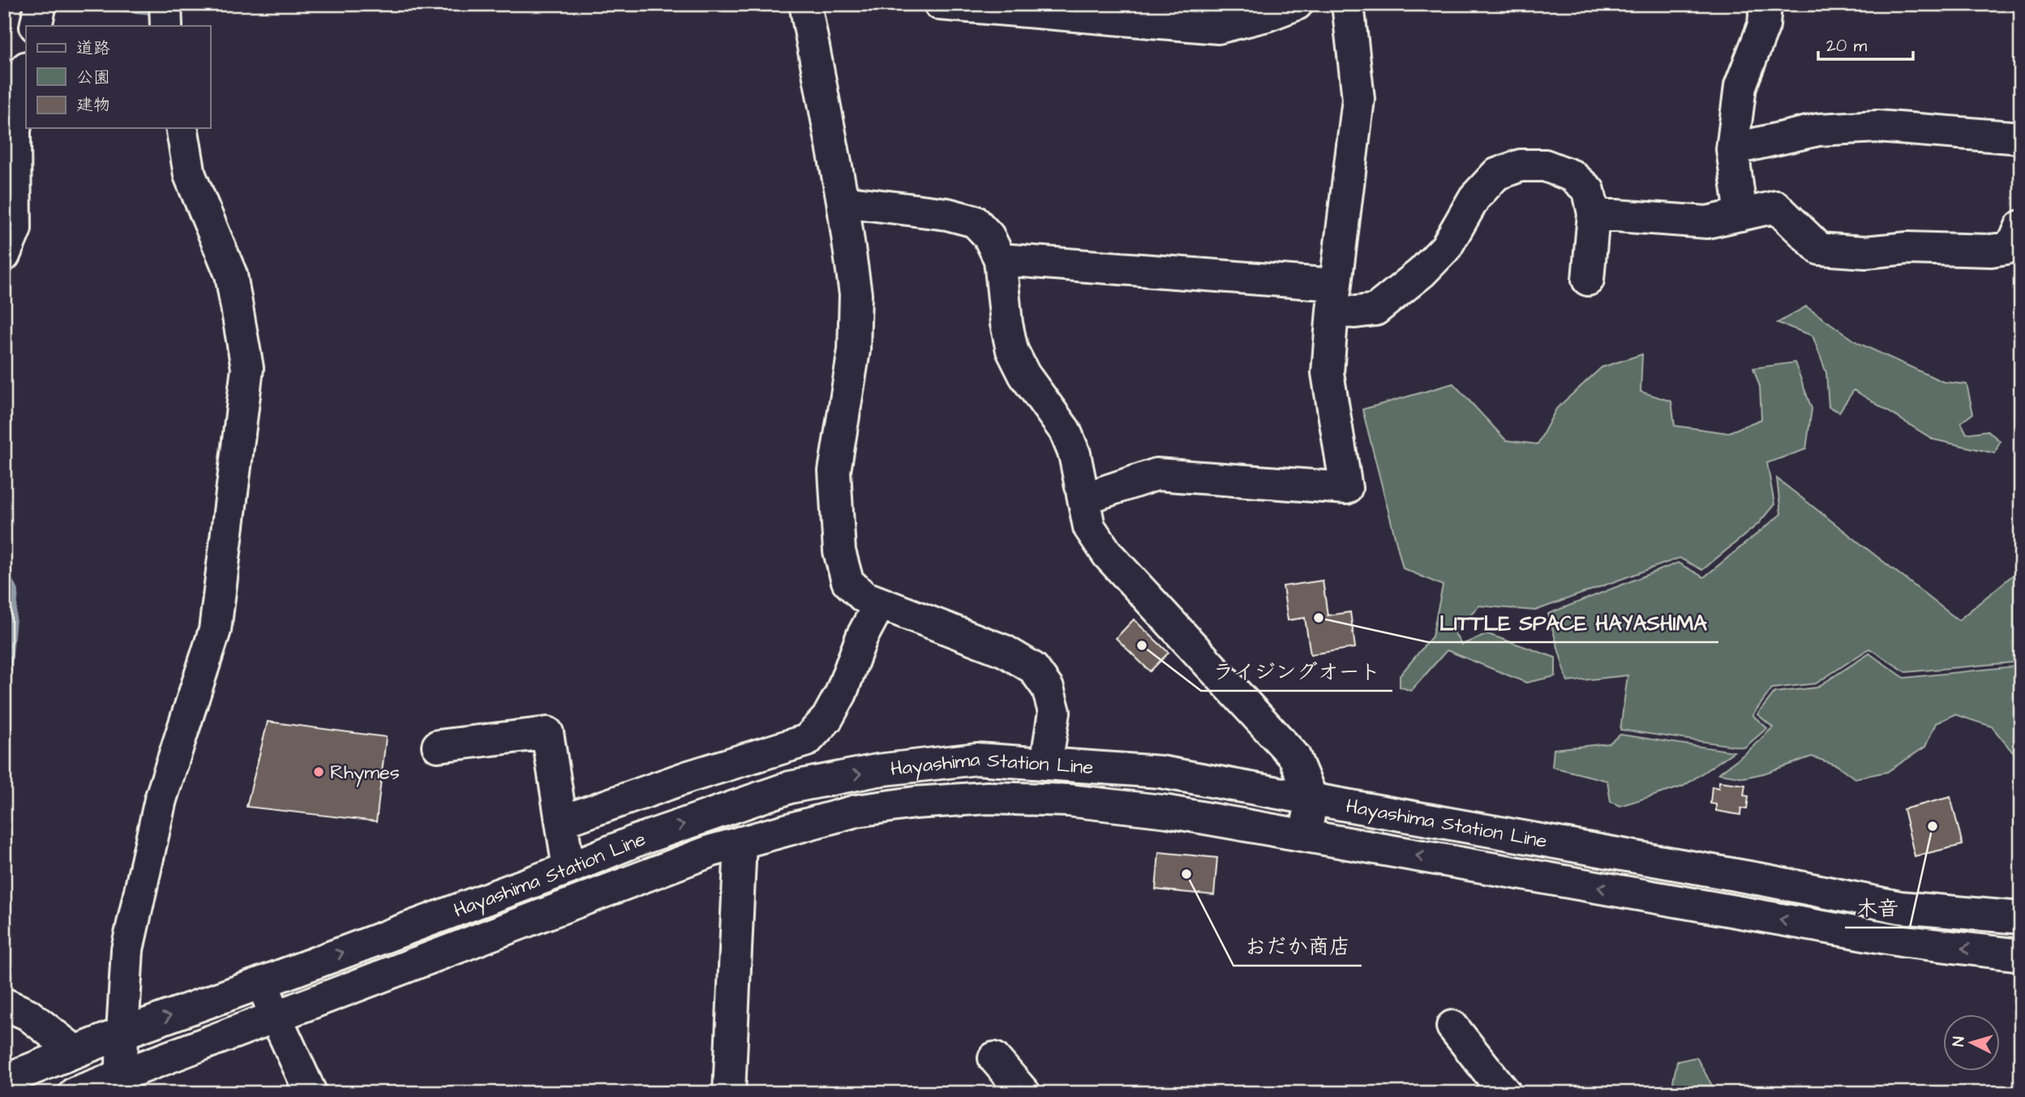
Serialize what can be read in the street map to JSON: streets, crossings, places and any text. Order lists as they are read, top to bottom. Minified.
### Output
{"streets":{"street":["Hayashima Station Line"]},"places":["LITTLE SPACE HAYASHIMA","ライジングオート","Rhymes","木音","おだか商店"],"legend":["道路","公園","建物"],"scale_bar":"20 m","north":"left"}
